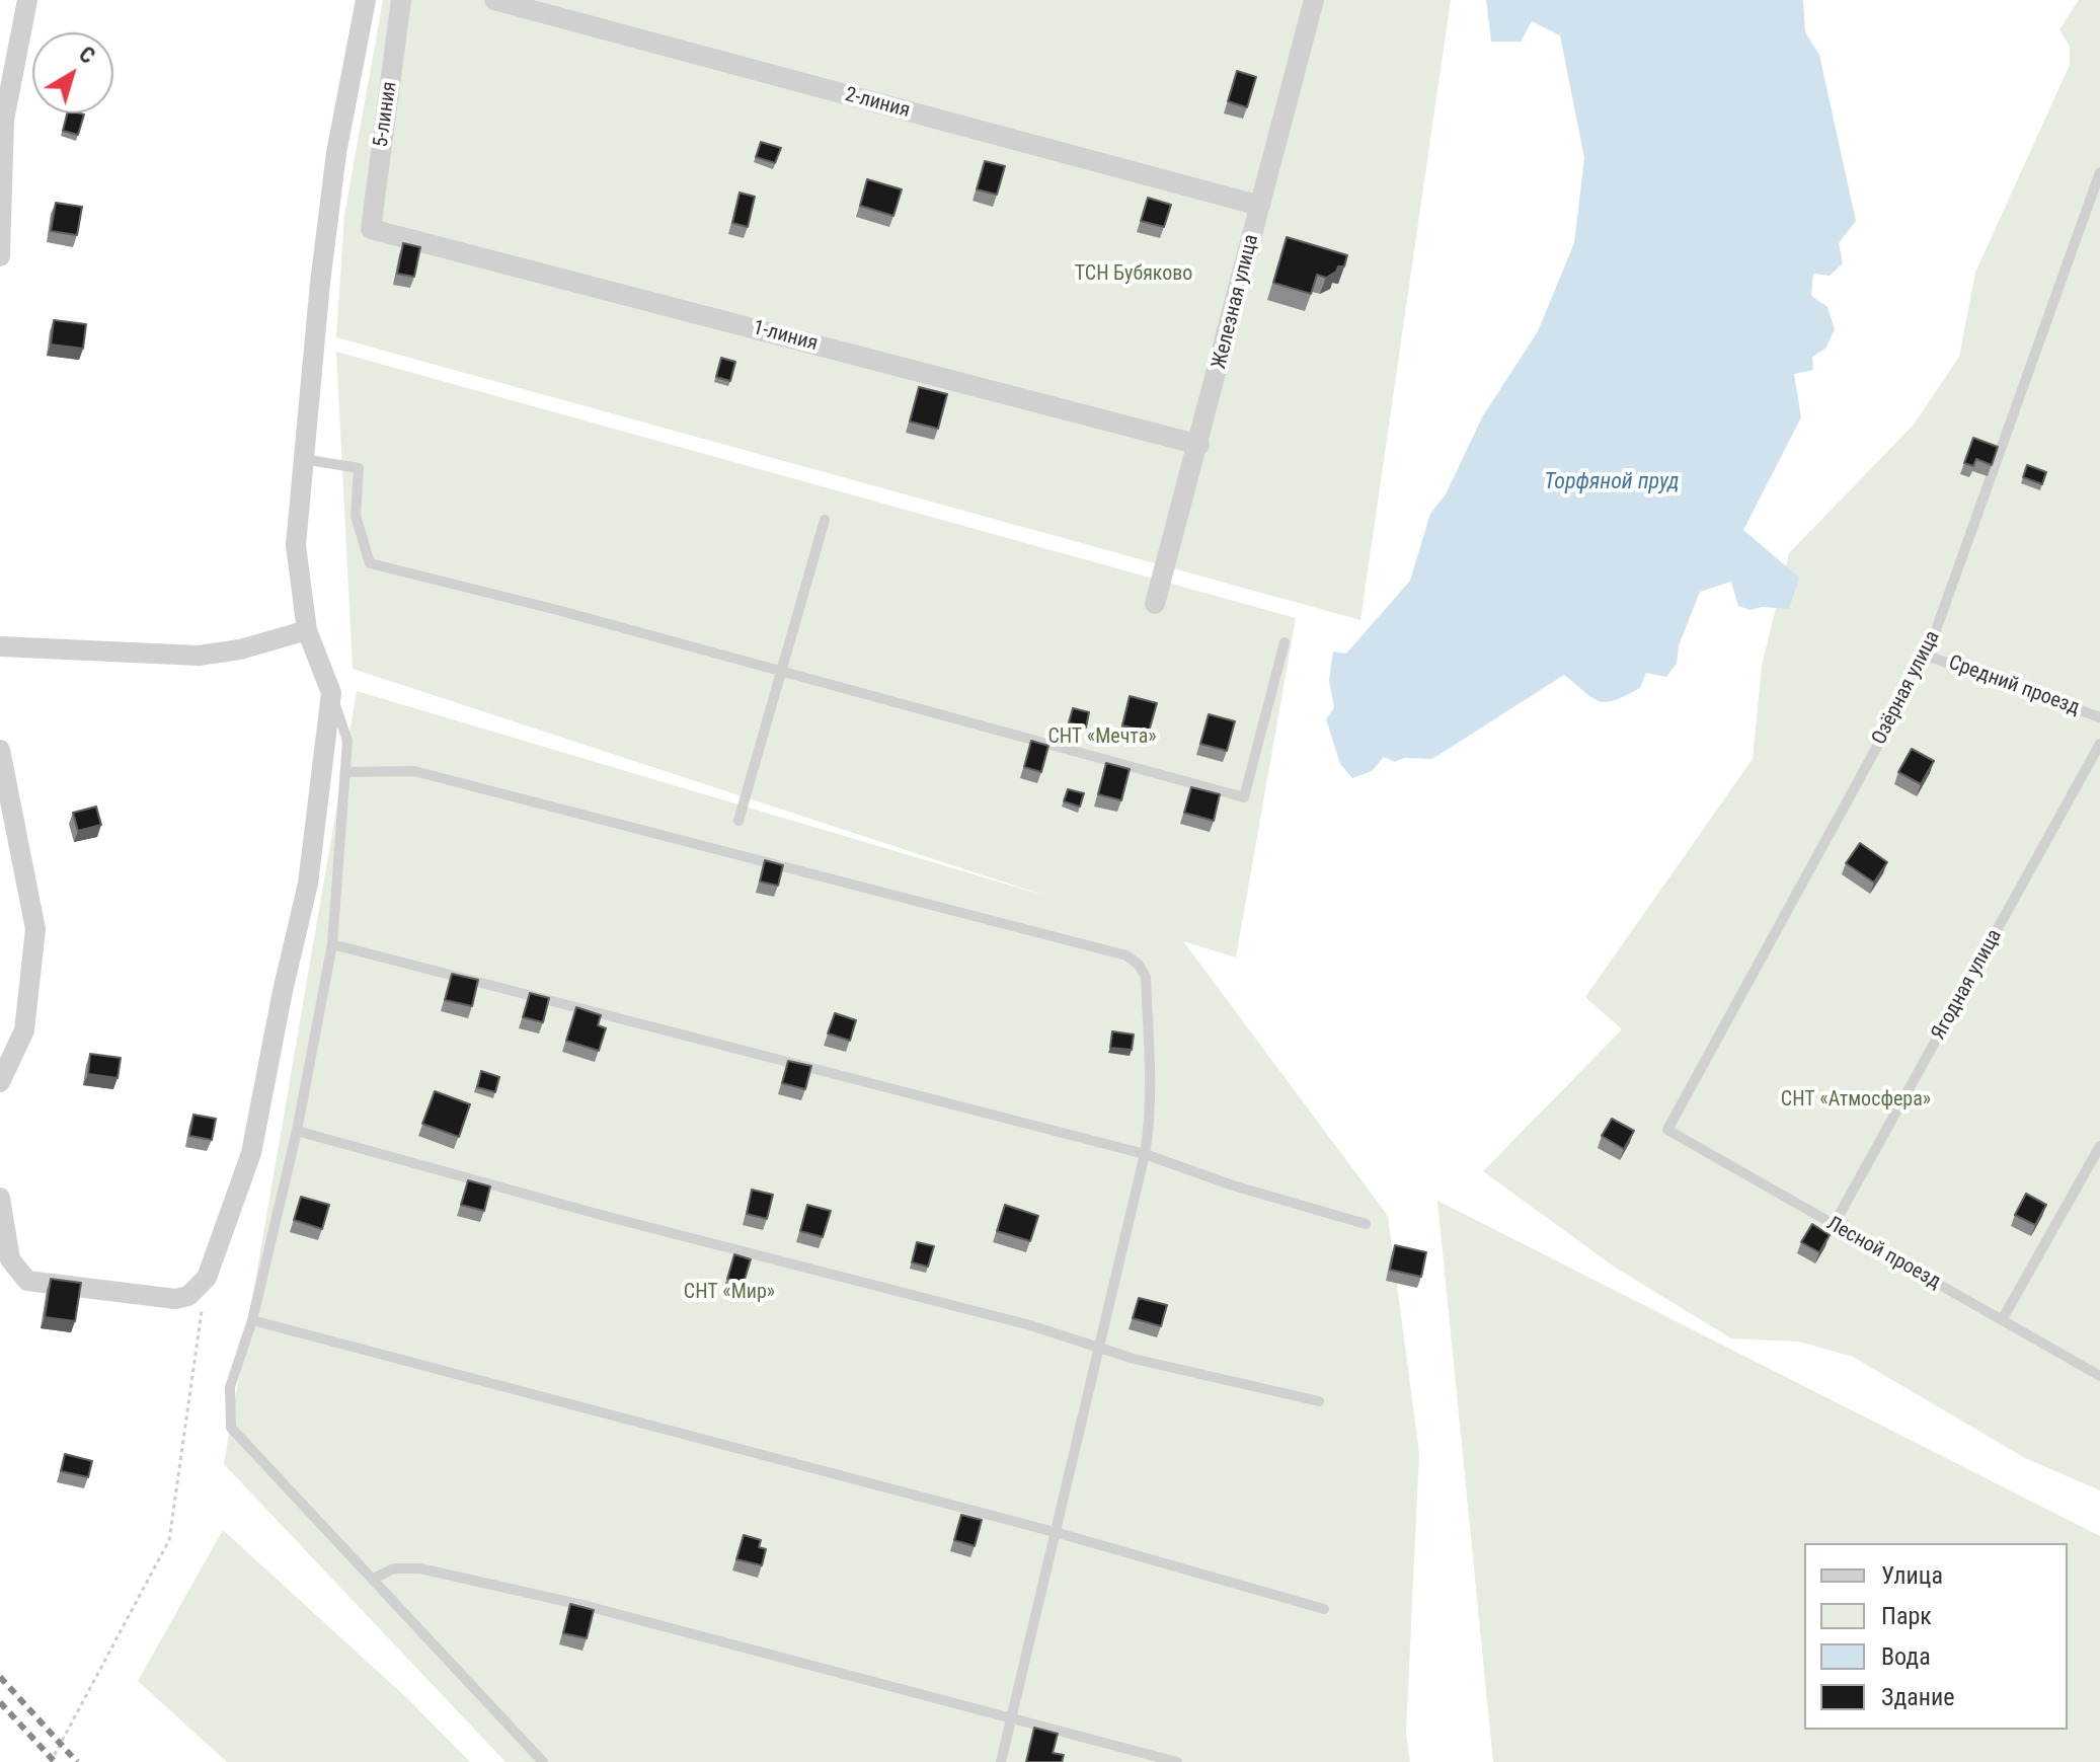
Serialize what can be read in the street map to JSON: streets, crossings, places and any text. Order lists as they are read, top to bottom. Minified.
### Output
{"streets":{"street":["2-линия","5-линия","Железная улица","1-линия"],"lane":["Средний проезд","Озёрная улица","Ягодная улица","Лесной проезд"]},"crossings":[["2-линия","Железная улица"],["5-линия","1-линия"],["Железная улица","1-линия"],["Средний проезд","Озёрная улица"],["Озёрная улица","Лесной проезд"],["Ягодная улица","Лесной проезд"]],"water":["Торфяной пруд"],"parks":["ТСН Бубяково","СНТ «Мечта»","СНТ «Атмосфера»","СНТ «Мир»"],"legend":["Улица","Парк","Вода","Здание"],"north":"top right"}
